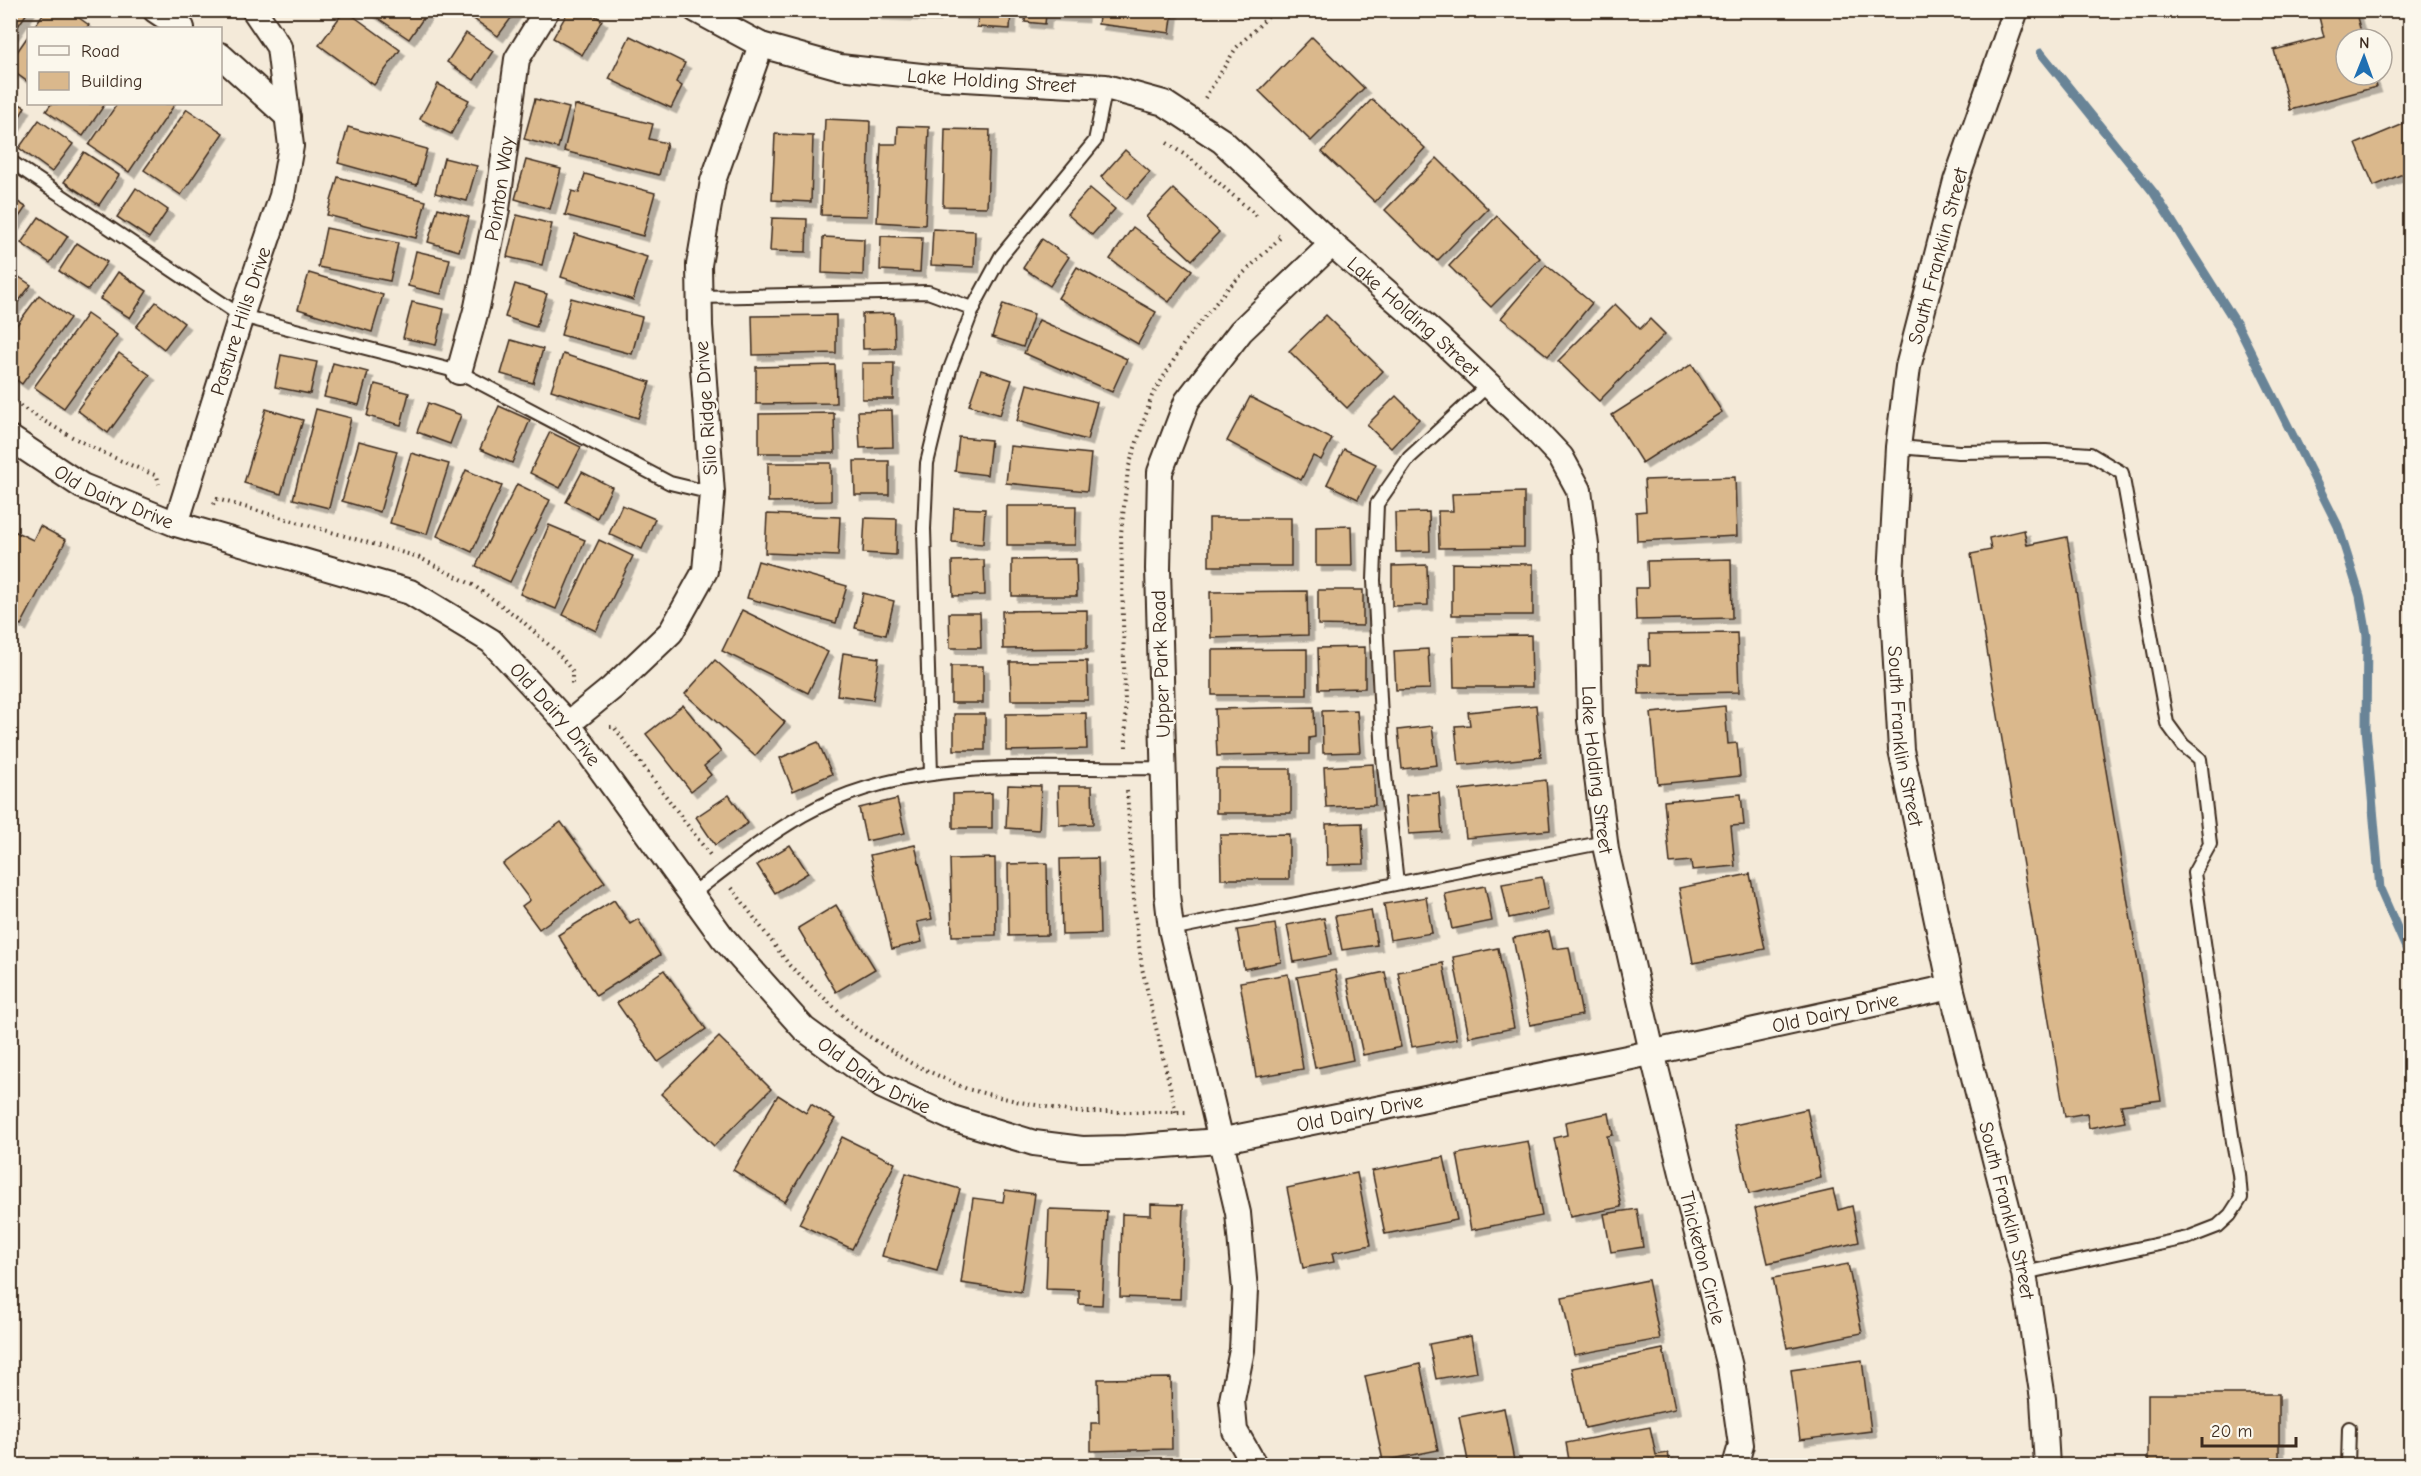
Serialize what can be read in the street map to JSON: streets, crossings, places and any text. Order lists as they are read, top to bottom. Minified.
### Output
{"streets":{"street":["Lake Holding Street","Pointon Way","South Franklin Street","Pasture Hills Drive","Silo Ridge Drive","Old Dairy Drive","Upper Park Road","Thicketon Circle"]},"crossings":[["Lake Holding Street","Silo Ridge Drive"],["Lake Holding Street","Old Dairy Drive"],["Lake Holding Street","Upper Park Road"],["Lake Holding Street","Thicketon Circle"],["South Franklin Street","Old Dairy Drive"],["Pasture Hills Drive","Old Dairy Drive"],["Silo Ridge Drive","Old Dairy Drive"],["Old Dairy Drive","Upper Park Road"],["Old Dairy Drive","Thicketon Circle"]],"legend":["Road","Building"],"scale_bar":"20 m","north":"top"}
